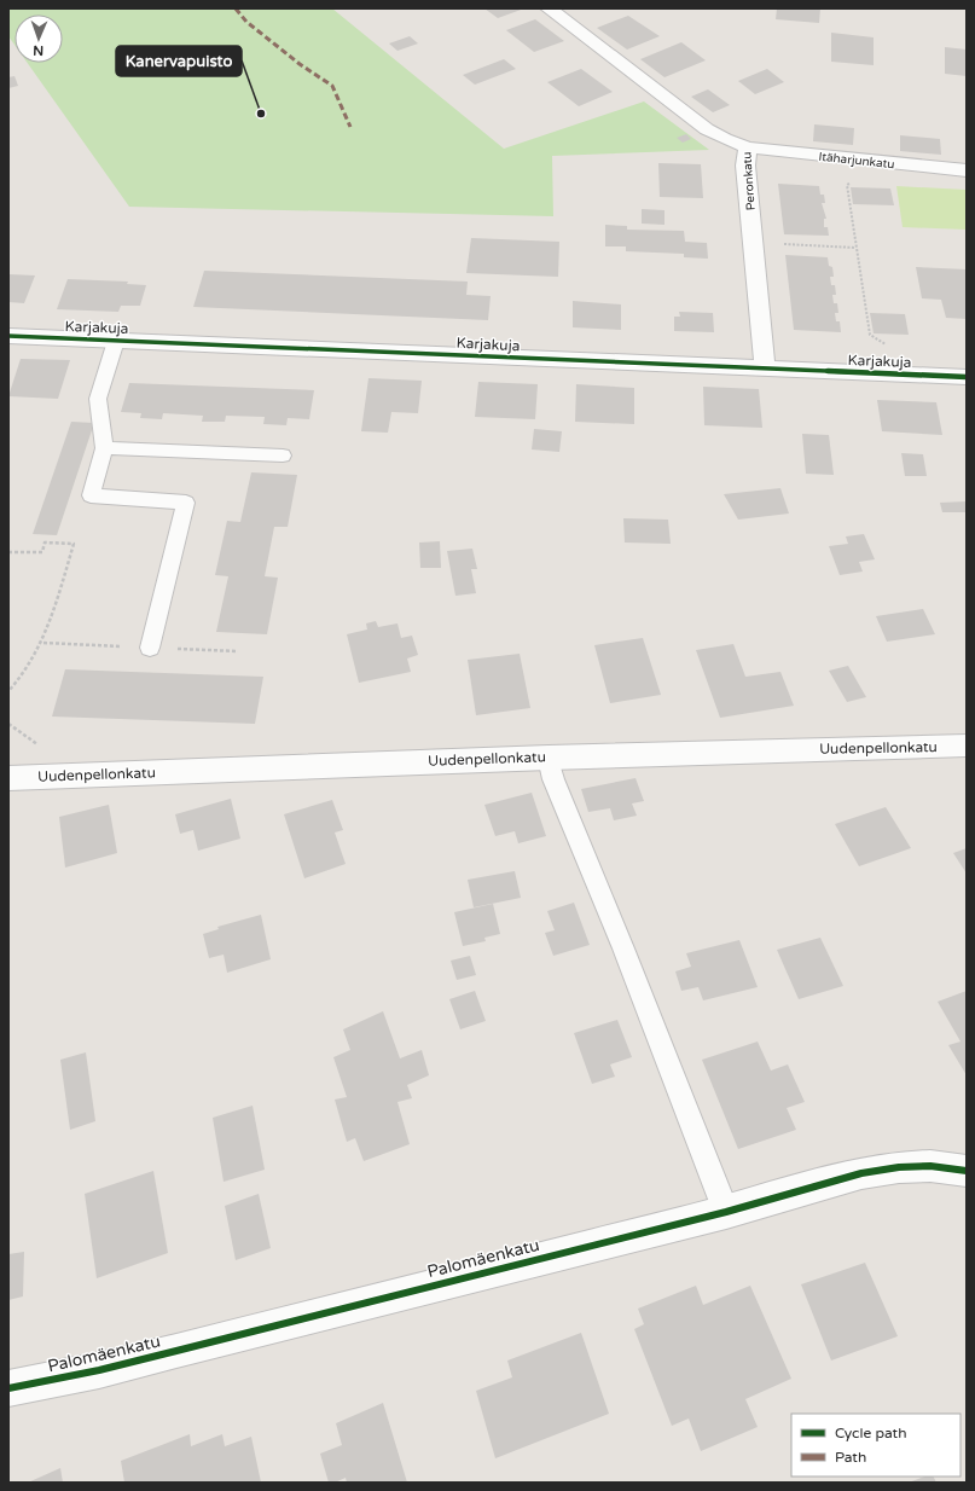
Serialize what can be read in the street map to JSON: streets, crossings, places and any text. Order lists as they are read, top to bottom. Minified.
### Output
{"streets":{"street":["Itäharjunkatu","Peronkatu","Karjakuja","Uudenpellonkatu","Palomäenkatu"]},"crossings":[["Itäharjunkatu","Peronkatu"],["Peronkatu","Karjakuja"]],"places":["Kanervapuisto"],"legend":["Cycle path","Path"],"north":"bottom"}
